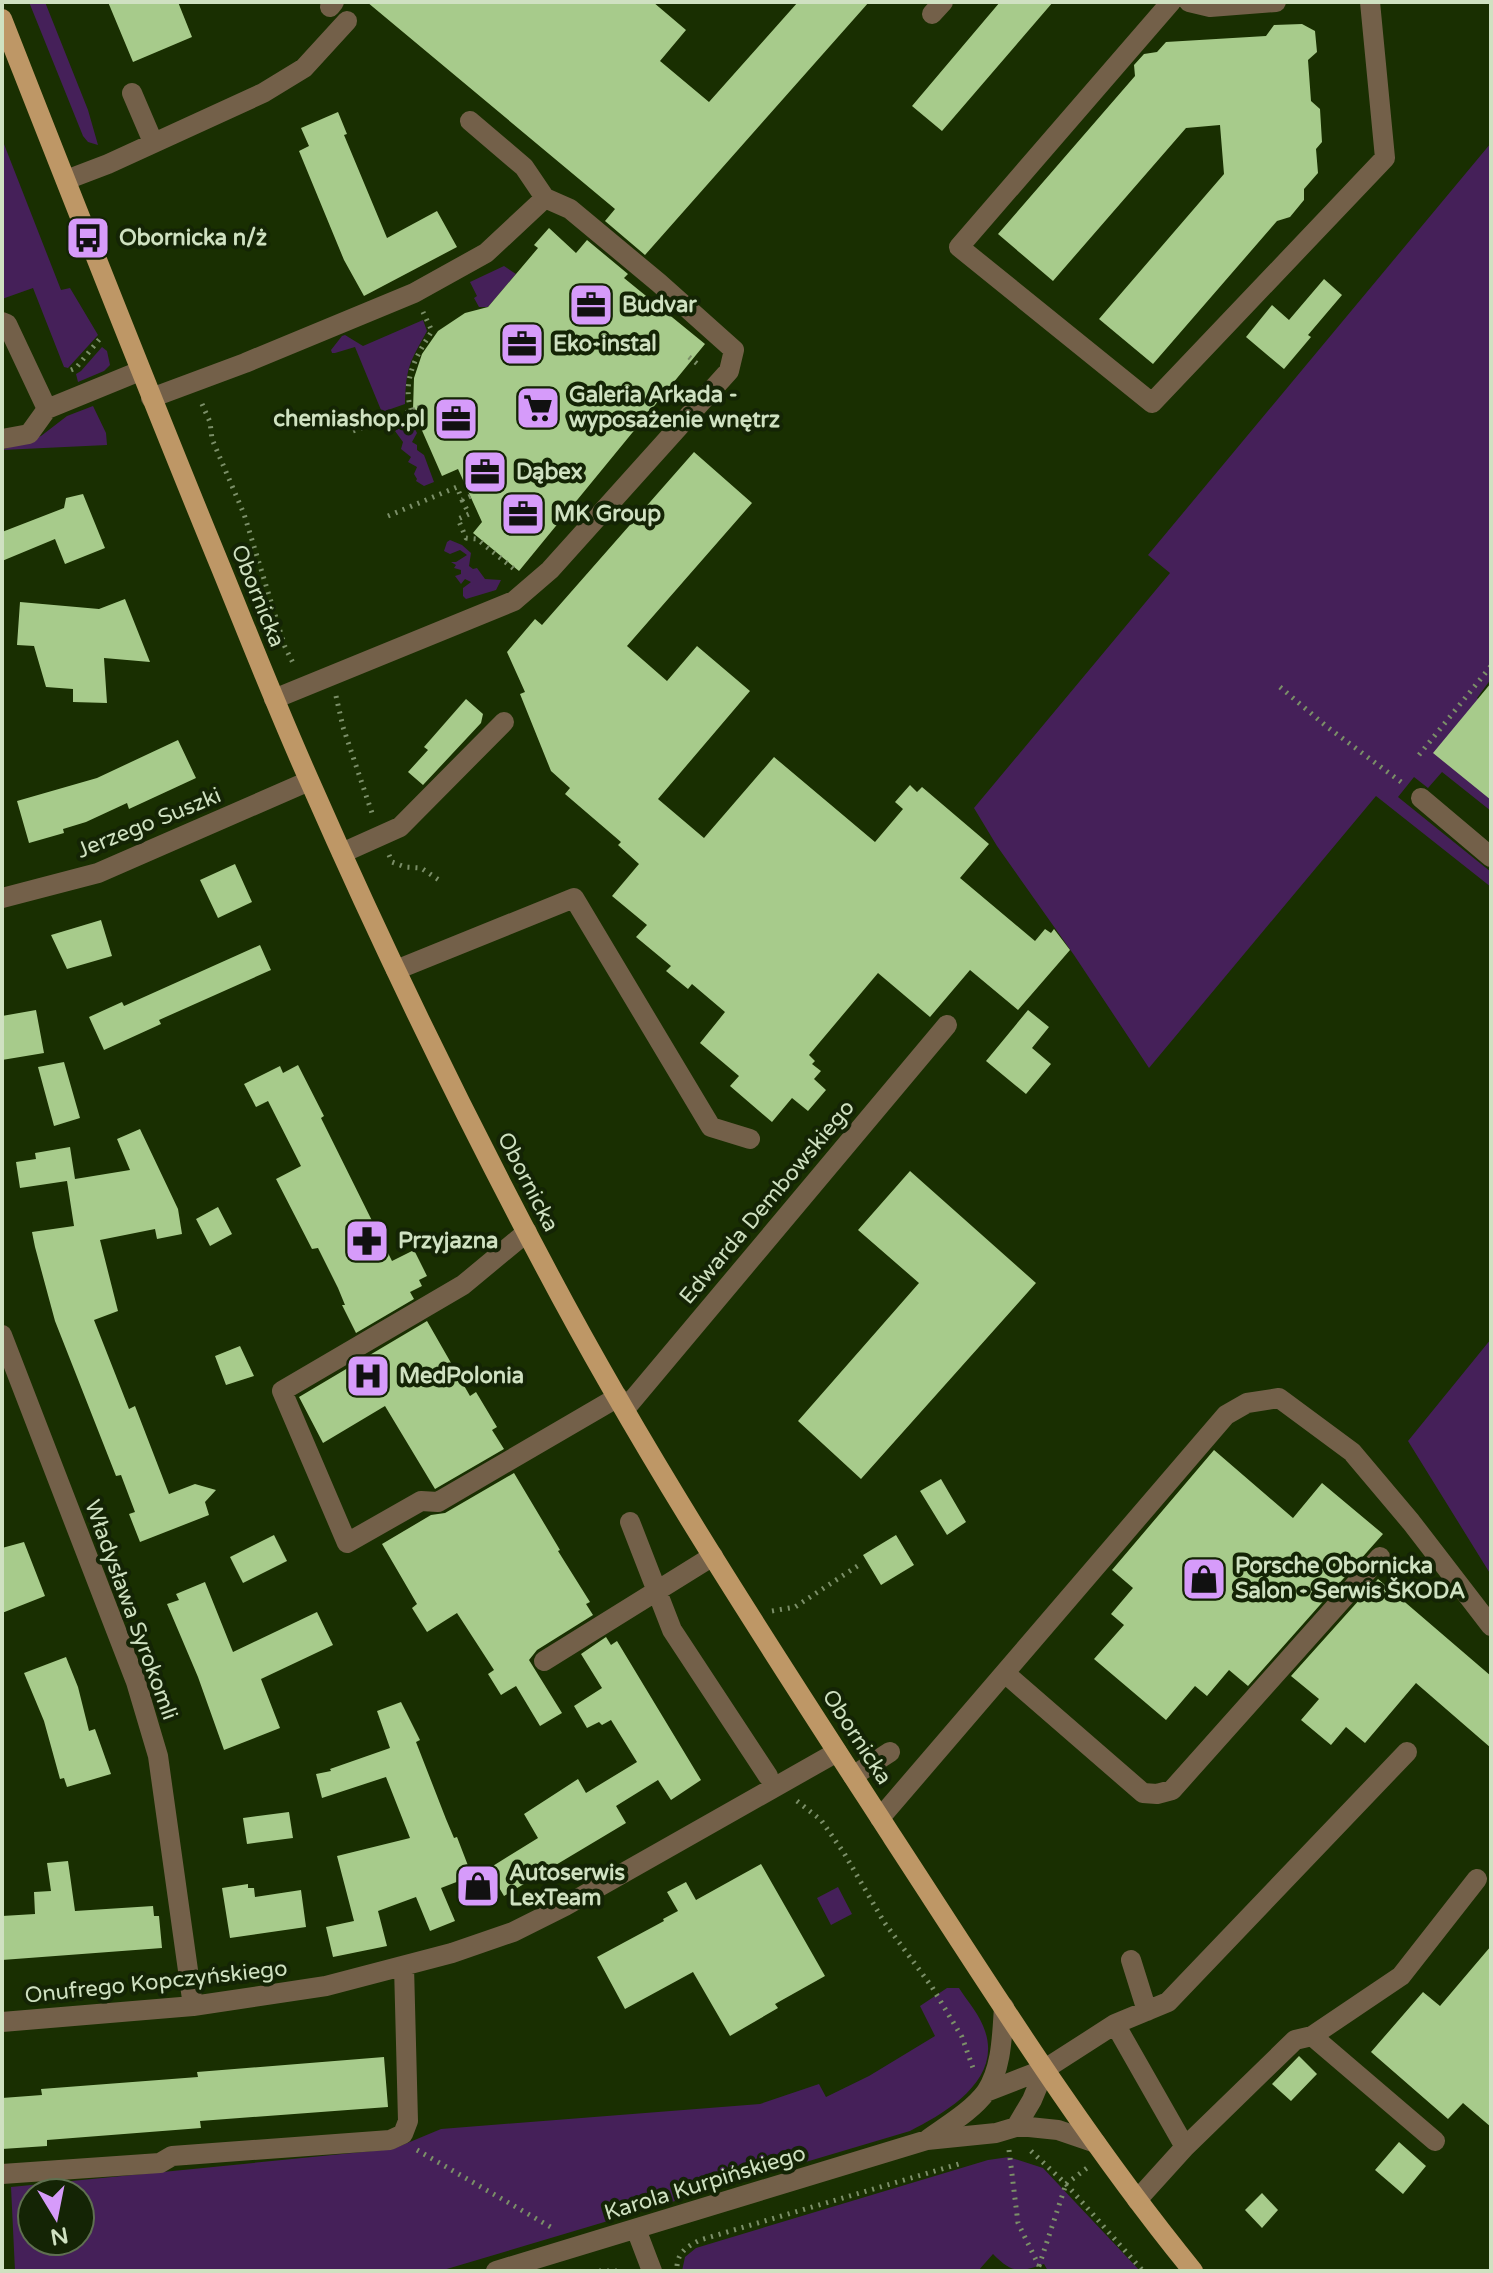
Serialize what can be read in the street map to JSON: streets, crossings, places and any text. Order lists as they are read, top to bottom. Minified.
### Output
{"streets":{"main road":["Obornicka"],"street":["Jerzego Suszki","Edwarda Dembowskiego","Władysława Syrokomli","Onufrego Kopczyńskiego","Karola Kurpińskiego"]},"crossings":[["Obornicka","Jerzego Suszki"],["Obornicka","Edwarda Dembowskiego"],["Obornicka","Onufrego Kopczyńskiego"],["Obornicka","Karola Kurpińskiego"],["Władysława Syrokomli","Onufrego Kopczyńskiego"]],"places":{"bus stop":["Obornicka n/ż"],"office":["Budvar","Eko-instal","chemiashop.pl","Dąbex","MK Group"],"supermarket":["Galeria Arkada - wyposażenie wnętrz"],"pharmacy":["Przyjazna"],"hospital":["MedPolonia"],"shop":["Porsche Obornicka Salon - Serwis ŠKODA","Autoserwis LexTeam"]},"north":"bottom"}
